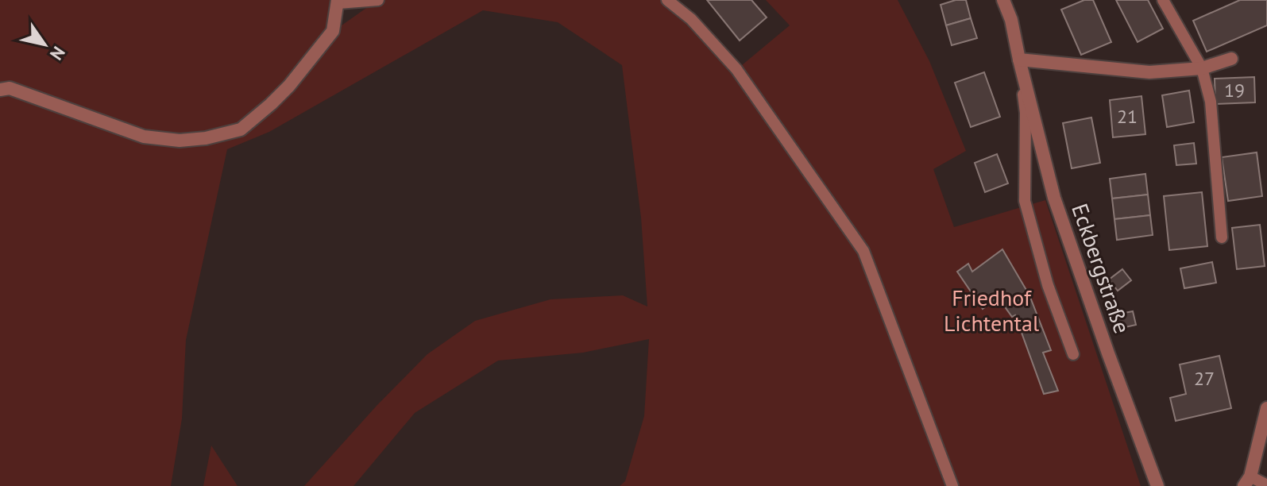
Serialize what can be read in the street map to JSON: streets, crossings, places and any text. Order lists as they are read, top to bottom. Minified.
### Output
{"streets":{"street":["Eckbergstraße"]},"parks":["Friedhof Lichtental"],"house_numbers":["19","21","27"],"north":"bottom right"}
